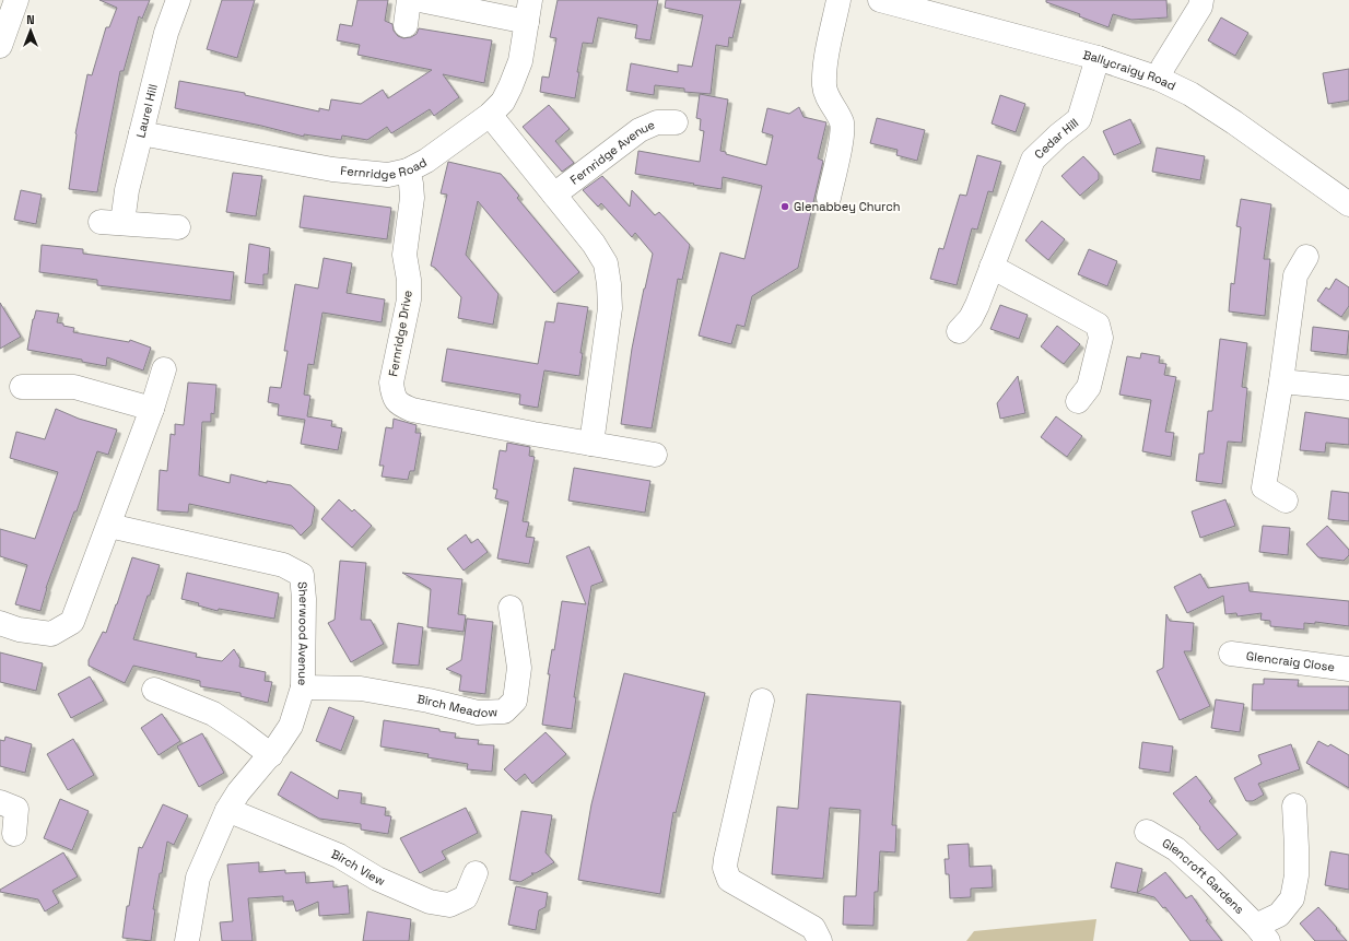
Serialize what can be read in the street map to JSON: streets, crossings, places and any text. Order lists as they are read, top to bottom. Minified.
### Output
{"streets":{"main road":["Ballycraigy Road","Laurel Hill","Cedar Hill","Fernridge Avenue","Fernridge Road","Fernridge Drive","Sherwood Avenue","Glencraig Close","Birch Meadow","Birch View","Glencroft Gardens"]},"crossings":[["Ballycraigy Road","Cedar Hill"],["Laurel Hill","Fernridge Road"],["Fernridge Road","Fernridge Drive"],["Sherwood Avenue","Birch Meadow"],["Sherwood Avenue","Birch View"]],"places":["Glenabbey Church"],"north":"top"}
